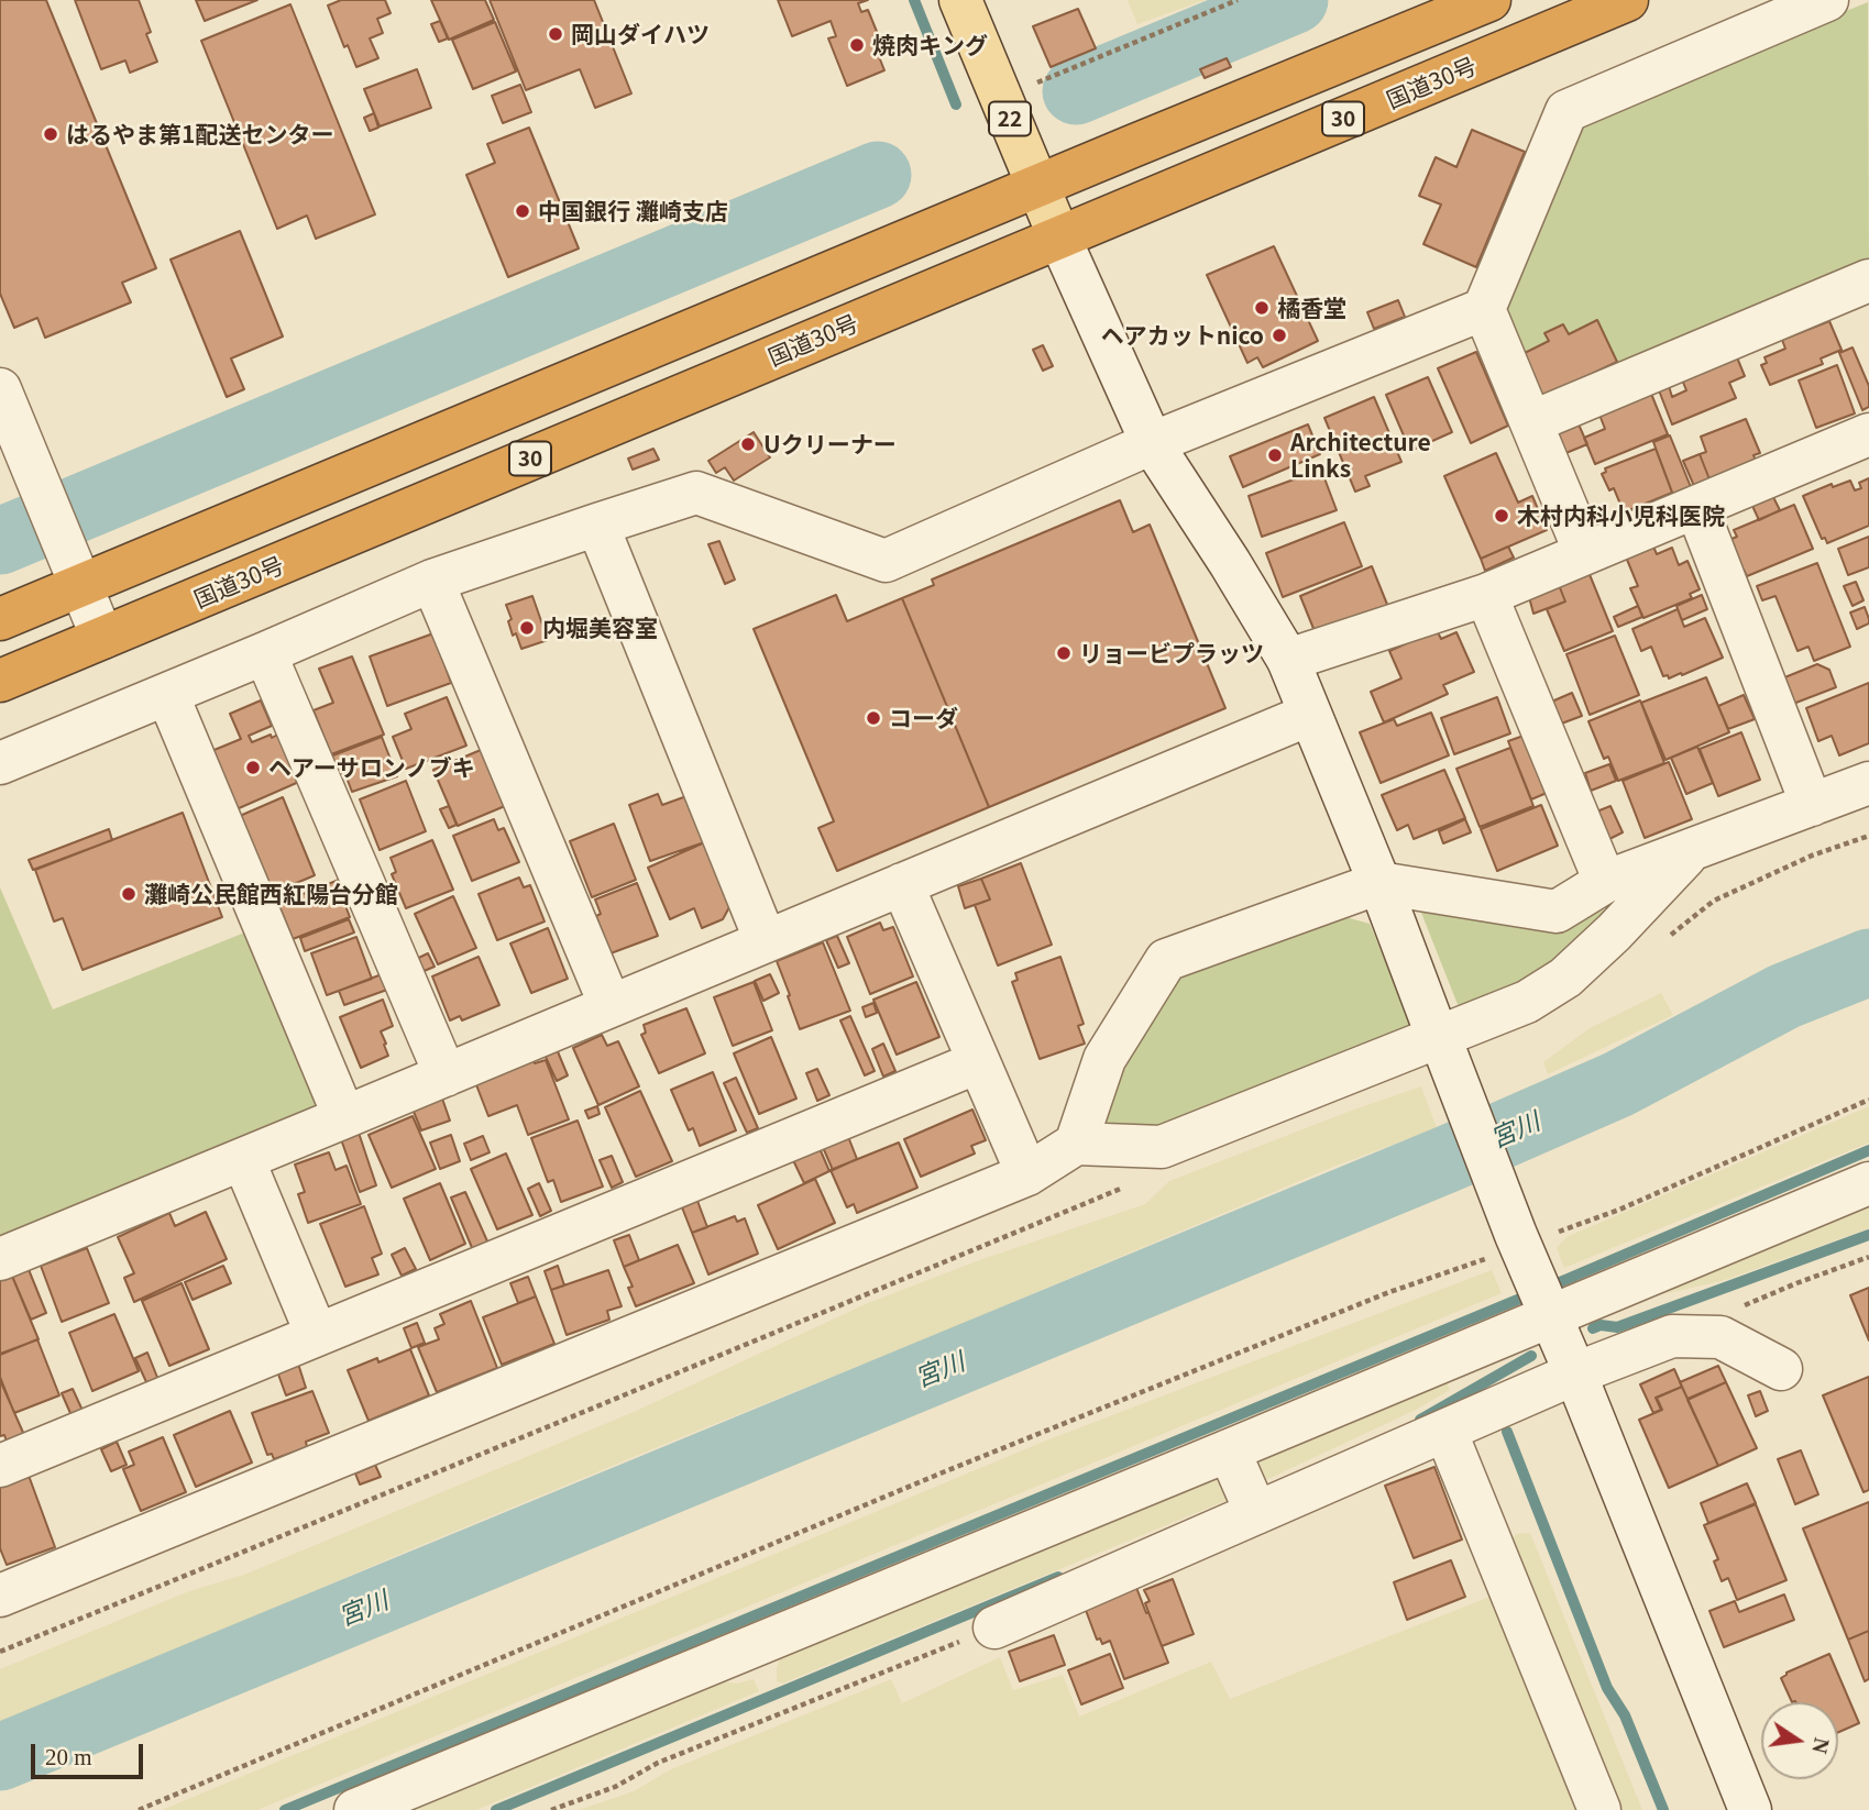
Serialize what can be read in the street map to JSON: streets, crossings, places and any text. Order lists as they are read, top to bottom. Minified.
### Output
{"streets":{"highway":["国道30号","30"],"main road":["22"]},"crossings":[["国道30号","22"],["22","30"]],"water":["宮川"],"places":["岡山ダイハツ","焼肉キング","はるやま第1配送センター","中国銀行 灘崎支店","橘香堂","ヘアカットnico","Uクリーナー","Architecture Links","木村内科小児科医院","内堀美容室","リョービプラッツ","コーダ","ヘアーサロンノブキ","灘崎公民館西紅陽台分館"],"scale_bar":"20 m","north":"right"}
